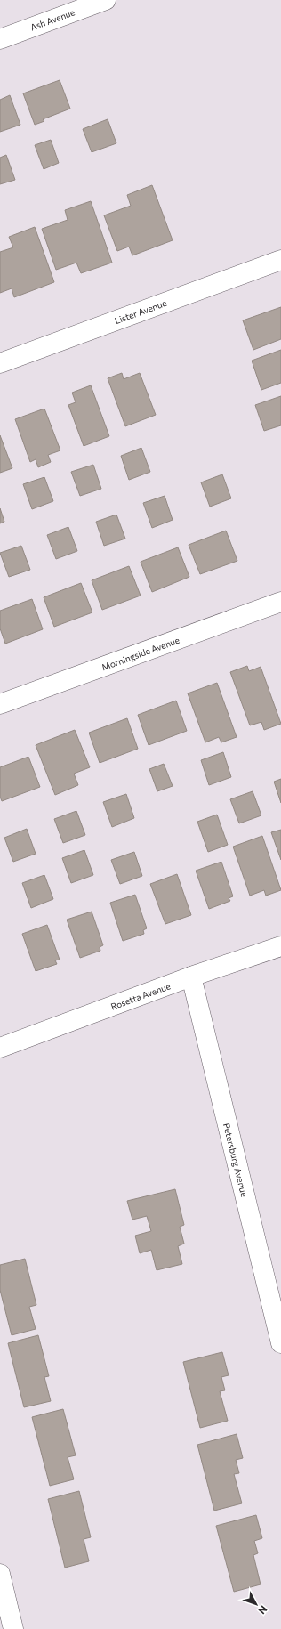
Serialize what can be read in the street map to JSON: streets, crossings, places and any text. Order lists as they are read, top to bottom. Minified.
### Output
{"streets":{"street":["Ash Avenue","Lister Avenue","Morningside Avenue","Rosetta Avenue","Petersburg Avenue"]},"crossings":[["Rosetta Avenue","Petersburg Avenue"]],"north":"bottom right"}
